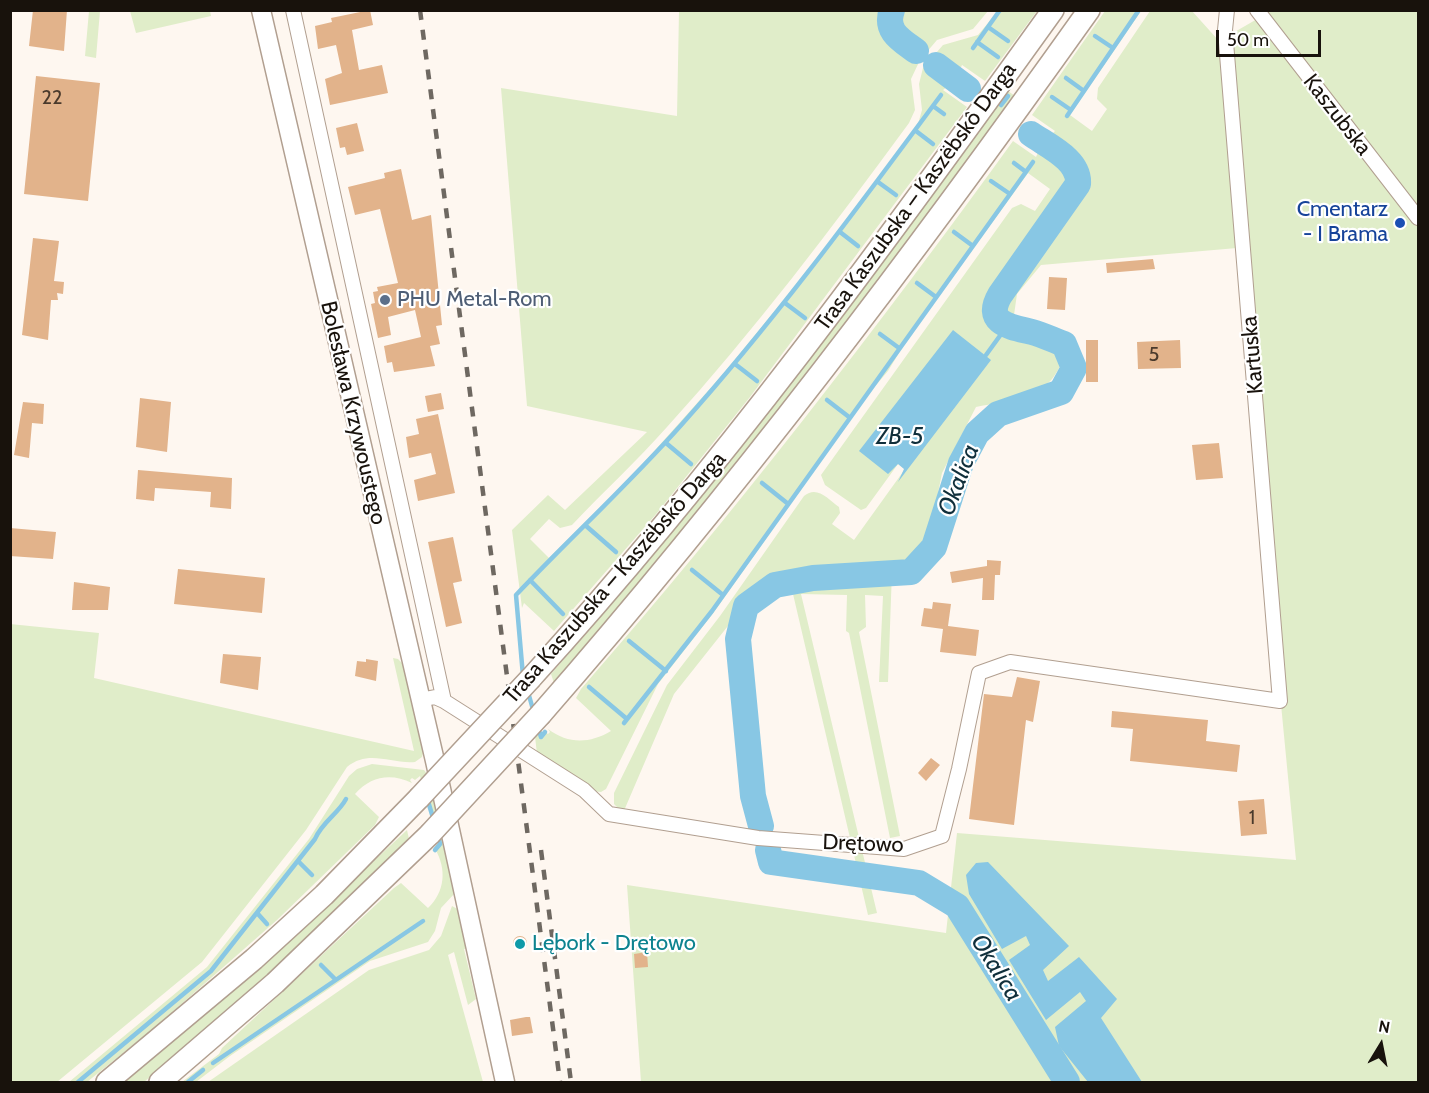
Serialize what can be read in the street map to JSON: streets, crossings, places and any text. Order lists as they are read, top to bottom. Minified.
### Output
{"streets":{"highway":["Trasa Kaszubska – Kaszëbskô Darga"],"main road":["Bolesława Krzywoustego"],"street":["Kaszubska","Kartuska","Drętowo"]},"crossings":[["Kartuska","Drętowo"]],"water":["ZB-5","Okalica"],"places":["Cmentarz - I Brama","PHU Metal-Rom","Lębork - Drętowo"],"house_numbers":["22","5","1"],"scale_bar":"50 m","north":"top"}
